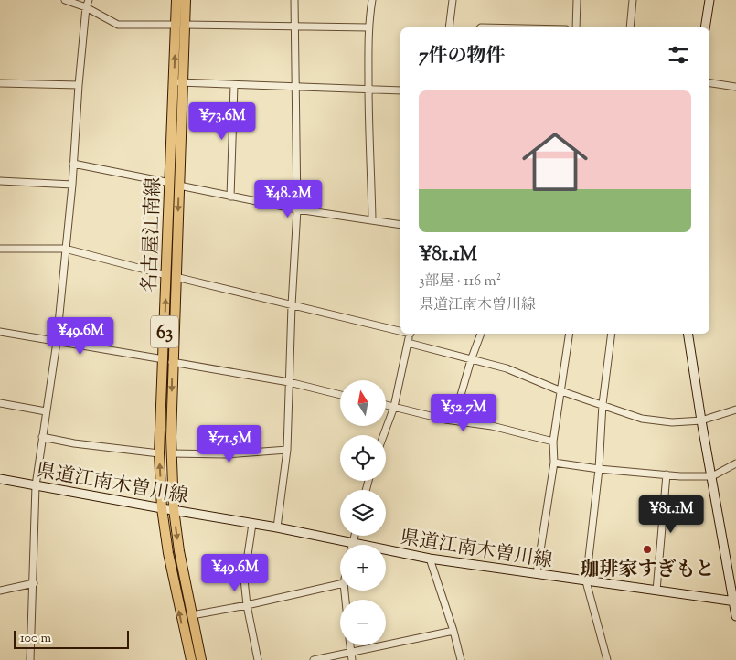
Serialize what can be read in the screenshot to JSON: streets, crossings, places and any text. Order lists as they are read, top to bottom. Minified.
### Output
{"streets":{"main road":["名古屋江南線","63","県道江南木曽川線"]},"crossings":[["名古屋江南線","県道江南木曽川線"]],"places":["珈琲家すぎもと"],"scale_bar":"100 m","north":"top","page":{"heading":"7件の物件","list":[{"name":"¥81.1M","note":"3部屋 · 116 m² · 県道江南木曽川線"}],"price":["¥73.6M","¥48.2M","¥49.6M","¥52.7M","¥71.5M","¥81.1M","¥49.6M"],"map_buttons":["+","−"],"scale":"100 m"}}
